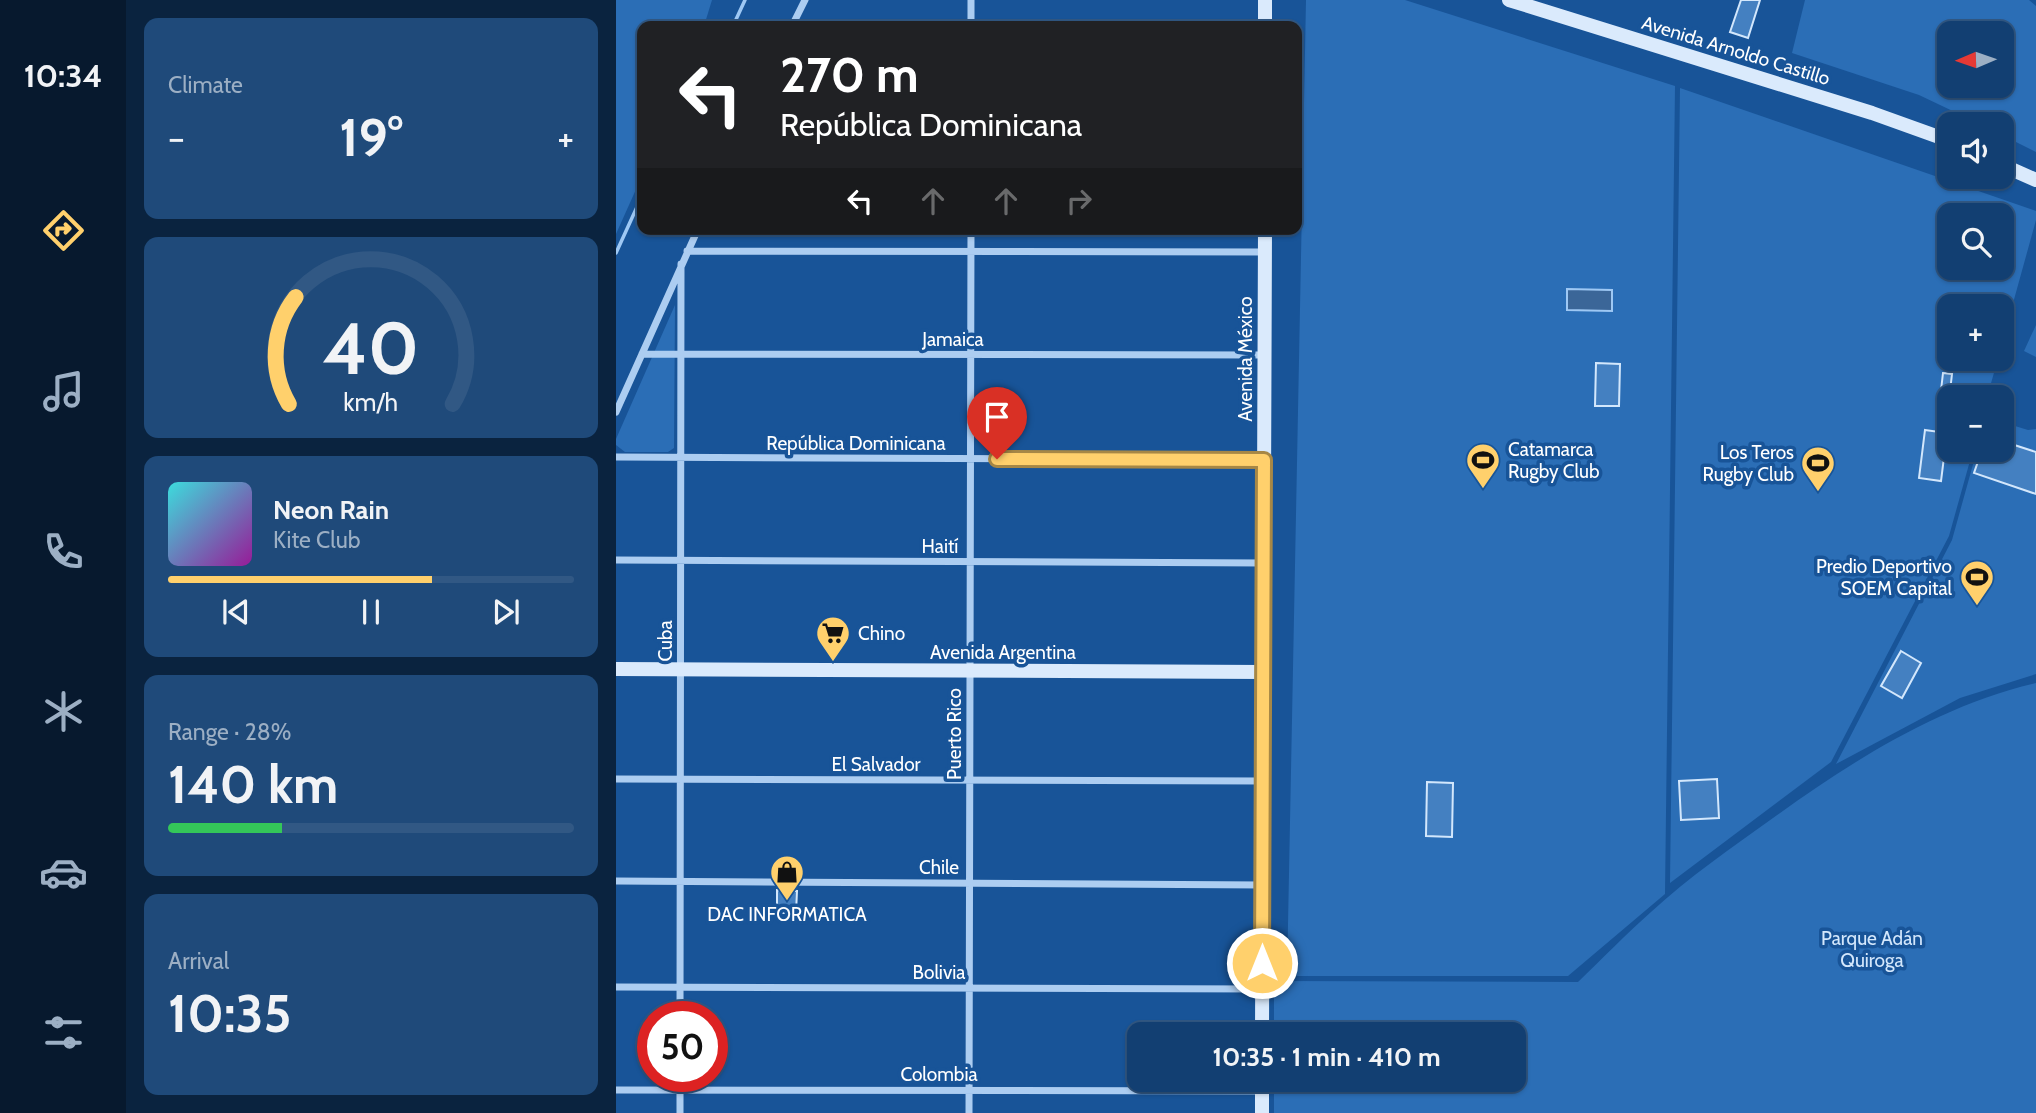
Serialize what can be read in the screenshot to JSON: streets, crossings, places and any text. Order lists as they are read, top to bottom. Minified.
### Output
{"streets":{"main road":["Avenida Arnoldo Castillo","Avenida México","Avenida Argentina"],"street":["Jamaica","República Dominicana","Haití","Cuba","Puerto Rico","El Salvador","Chile","Bolivia","Colombia"]},"crossings":[["Jamaica","Avenida México"],["Jamaica","Cuba"],["Jamaica","Puerto Rico"],["Avenida México","República Dominicana"],["Avenida México","Haití"],["Avenida México","Avenida Argentina"],["Avenida México","El Salvador"],["Avenida México","Chile"],["Avenida México","Bolivia"],["República Dominicana","Cuba"],["República Dominicana","Puerto Rico"],["Haití","Cuba"],["Haití","Puerto Rico"],["Cuba","Avenida Argentina"],["Cuba","El Salvador"],["Cuba","Chile"],["Cuba","Bolivia"],["Avenida Argentina","Puerto Rico"],["Puerto Rico","El Salvador"],["Puerto Rico","Chile"],["Puerto Rico","Bolivia"],["Puerto Rico","Colombia"]],"parks":["Parque Adán Quiroga"],"places":{"sports":["Catamarca Rugby Club","Los Teros Rugby Club","Predio Deportivo SOEM Capital"],"supermarket":["Chino"],"shop":["DAC INFORMATICA"]},"north":"left","page":{"tabs":"10:34","tile":["Climate",["Range · 28%","140 km"],["Arrival","10:35"]],"map_buttons":["+","−"],"turn":["270 m","República Dominicana"],"heat":["−","19°","+"],"song":["Neon Rain","Kite Club"],"limit":"50","trip":"10:35 · 1 min · 410 m","gauge":["40","km/h"]}}
